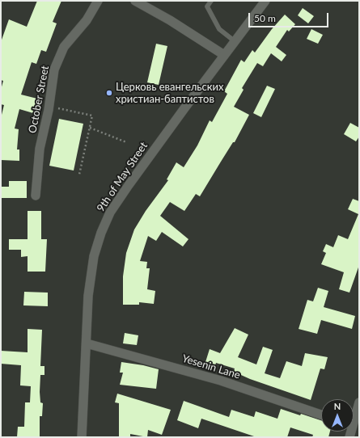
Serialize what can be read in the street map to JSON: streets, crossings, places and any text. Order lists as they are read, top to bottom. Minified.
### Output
{"streets":{"street":["October Street","9th of May Street","Yesenin Lane"]},"crossings":[["9th of May Street","Yesenin Lane"]],"places":["Церковь евангельских христиан-баптистов"],"scale_bar":"50 m","north":"top"}
